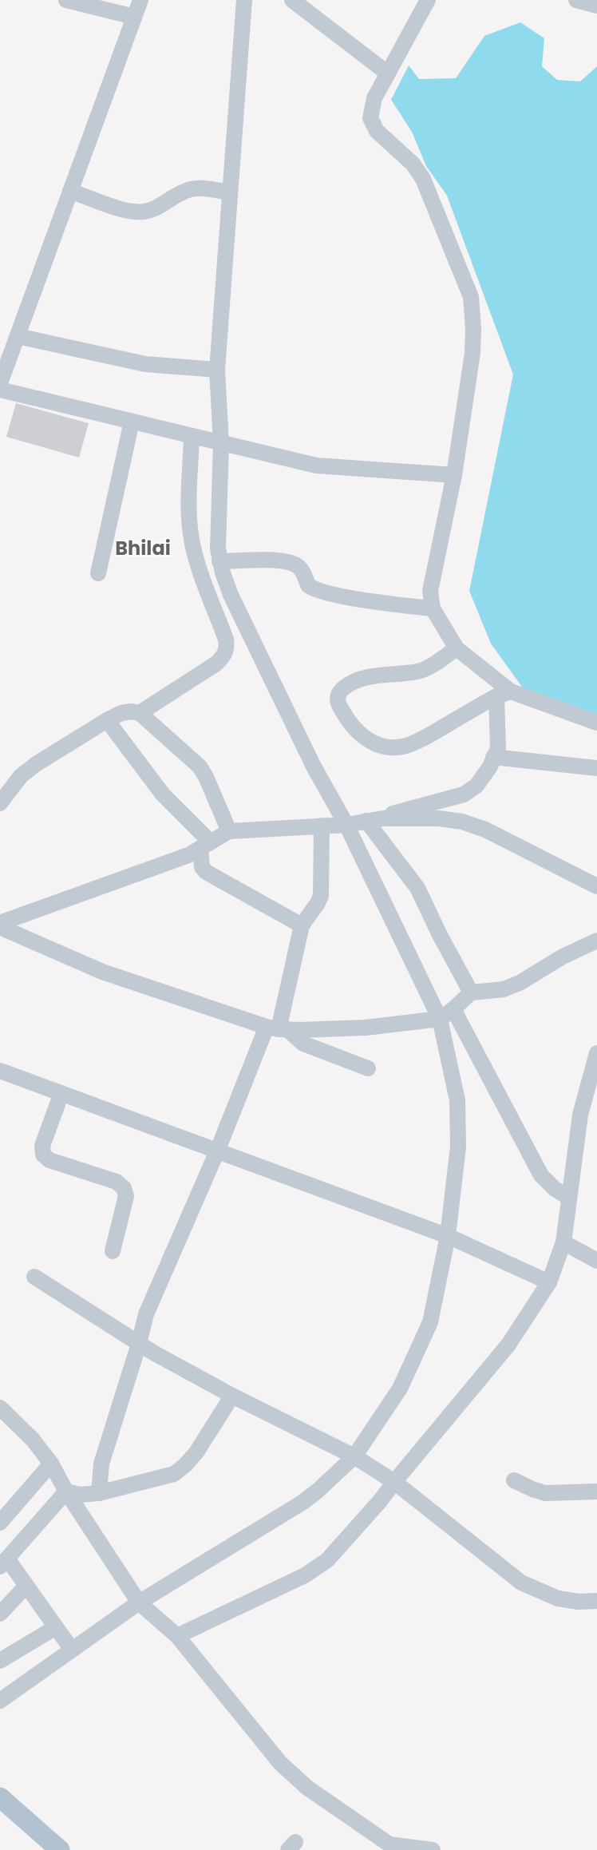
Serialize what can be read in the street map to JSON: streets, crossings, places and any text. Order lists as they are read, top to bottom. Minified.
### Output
{"districts":["Bhilai"]}
